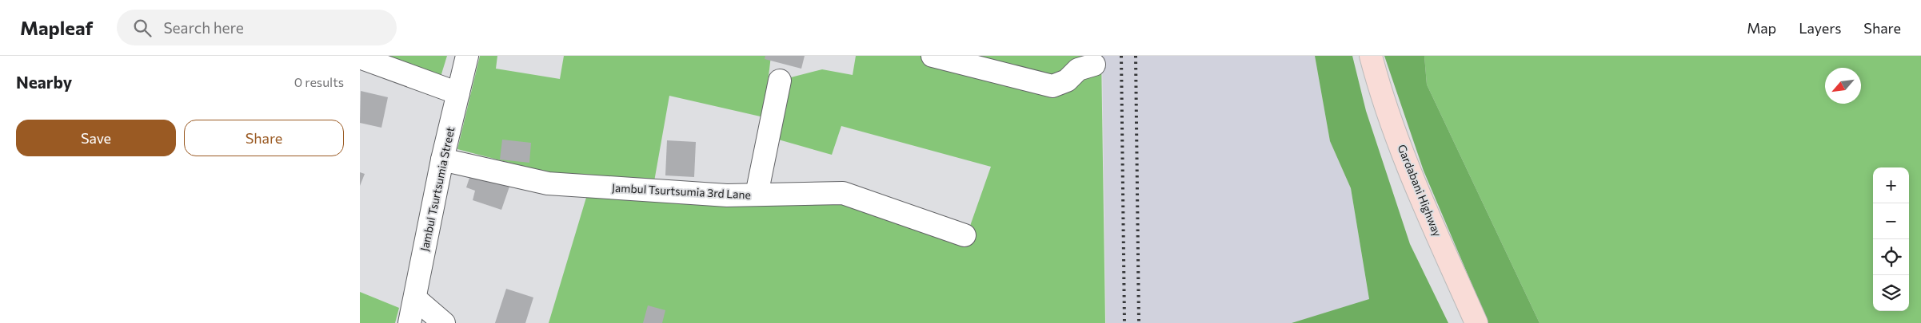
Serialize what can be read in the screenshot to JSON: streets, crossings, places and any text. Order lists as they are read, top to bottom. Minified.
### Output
{"streets":{"main road":["Gardabani Highway"],"street":["Jambul Tsurtsumia Street","Jambul Tsurtsumia 3rd Lane"]},"crossings":[["Jambul Tsurtsumia Street","Jambul Tsurtsumia 3rd Lane"]],"north":"bottom left","page":{"header":"Mapleaf","search":"Search here","nav":["Map","Layers","Share"],"heading":["Nearby","0 results"],"buttons":["Save","Share"],"map_buttons":["+","−"]}}
